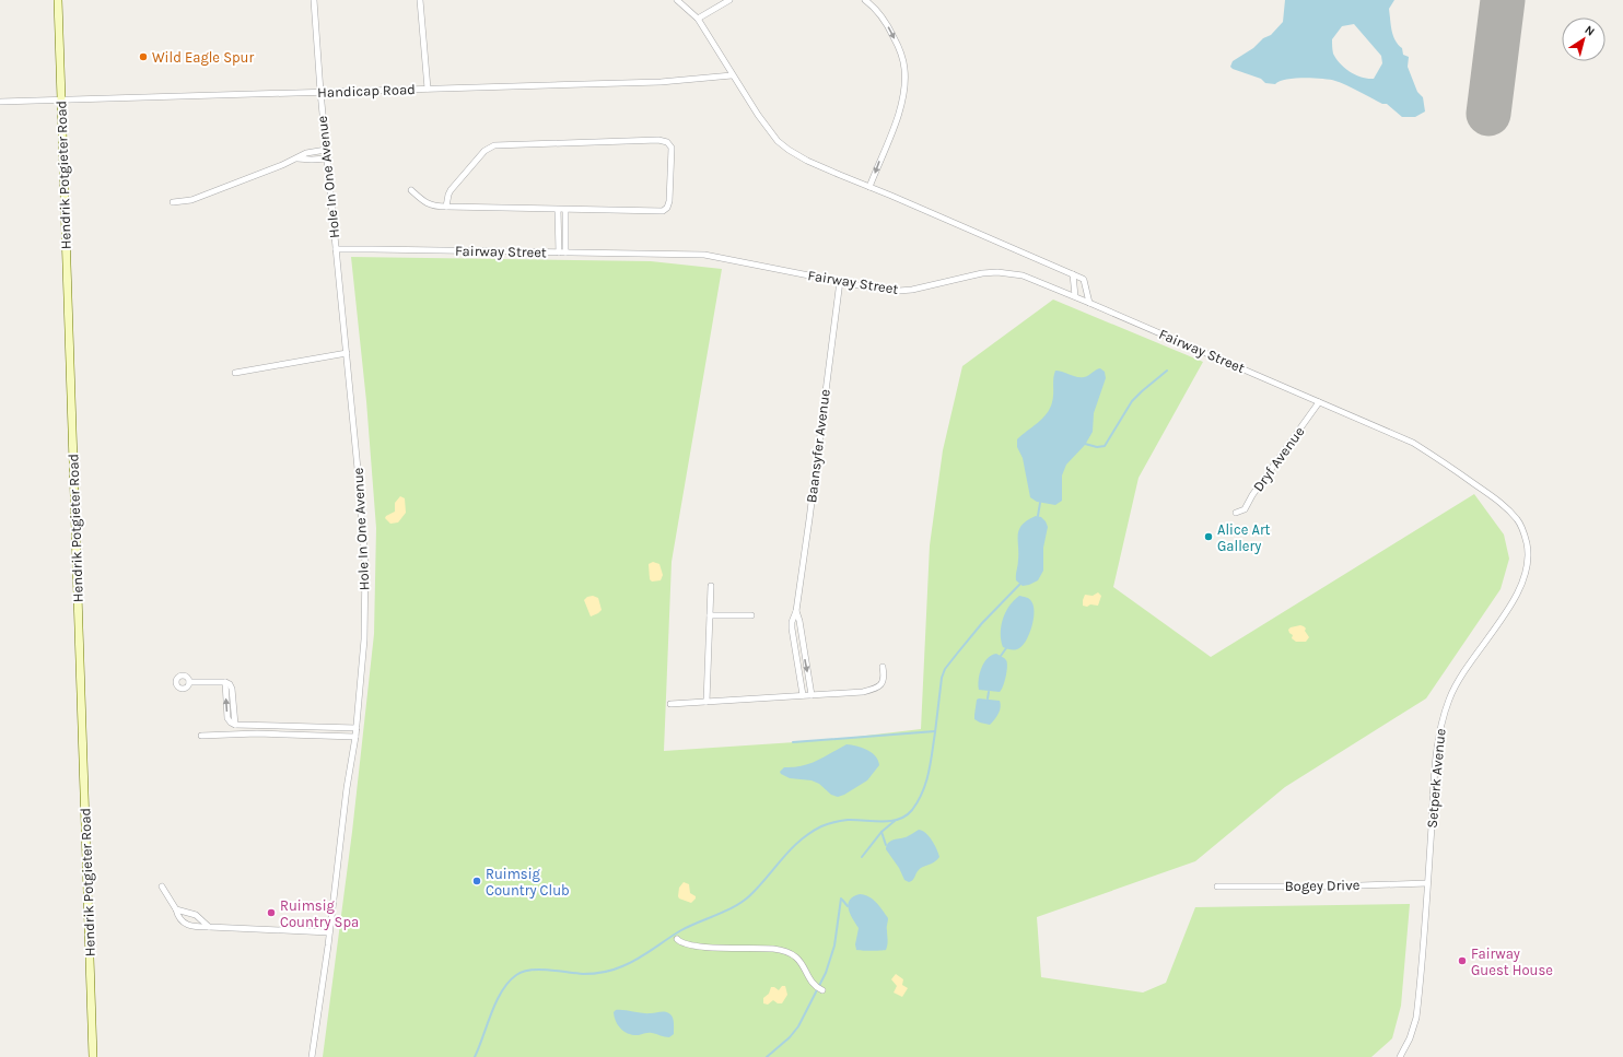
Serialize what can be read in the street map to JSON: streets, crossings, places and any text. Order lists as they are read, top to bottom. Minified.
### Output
{"streets":{"main road":["Hendrik Potgieter Road"],"street":["Handicap Road","Hole In One Avenue","Fairway Street","Baansyfer Avenue","Dryf Avenue","Setperk Avenue","Bogey Drive"]},"crossings":[["Handicap Road","Hendrik Potgieter Road"],["Handicap Road","Hole In One Avenue"],["Hole In One Avenue","Fairway Street"],["Fairway Street","Baansyfer Avenue"],["Fairway Street","Dryf Avenue"],["Fairway Street","Setperk Avenue"],["Setperk Avenue","Bogey Drive"]],"places":["Wild Eagle Spur","Alice Art Gallery","Ruimsig Country Club","Ruimsig Country Spa","Fairway Guest House"],"north":"top right"}
